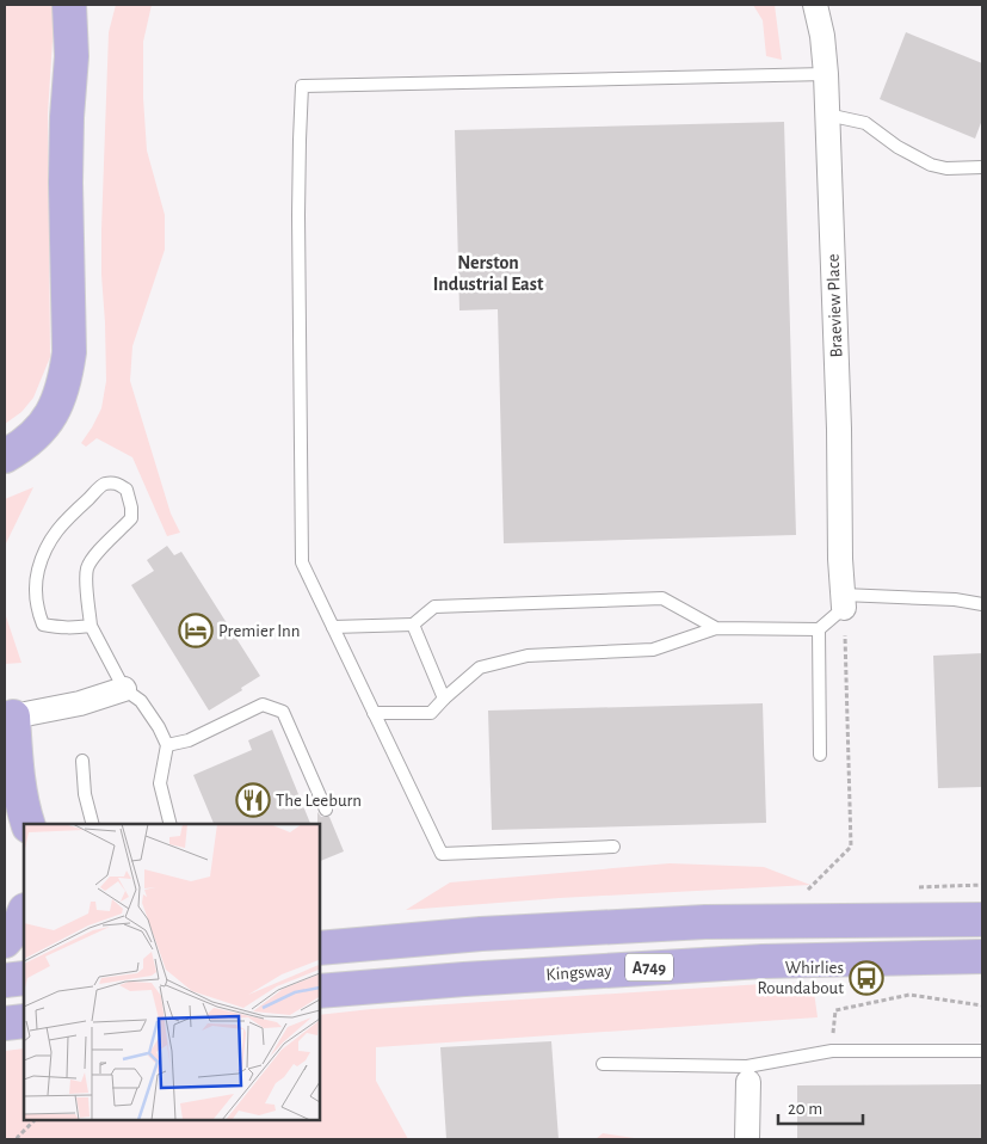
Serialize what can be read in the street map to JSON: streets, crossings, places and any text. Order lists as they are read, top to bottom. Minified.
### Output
{"streets":{"main road":["A749","Kingsway"],"street":["Braeview Place"]},"districts":["Nerston Industrial East"],"places":{"hotel":["Premier Inn"],"restaurant":["The Leeburn"],"bus stop":["Whirlies Roundabout"]},"scale_bar":"20 m"}
